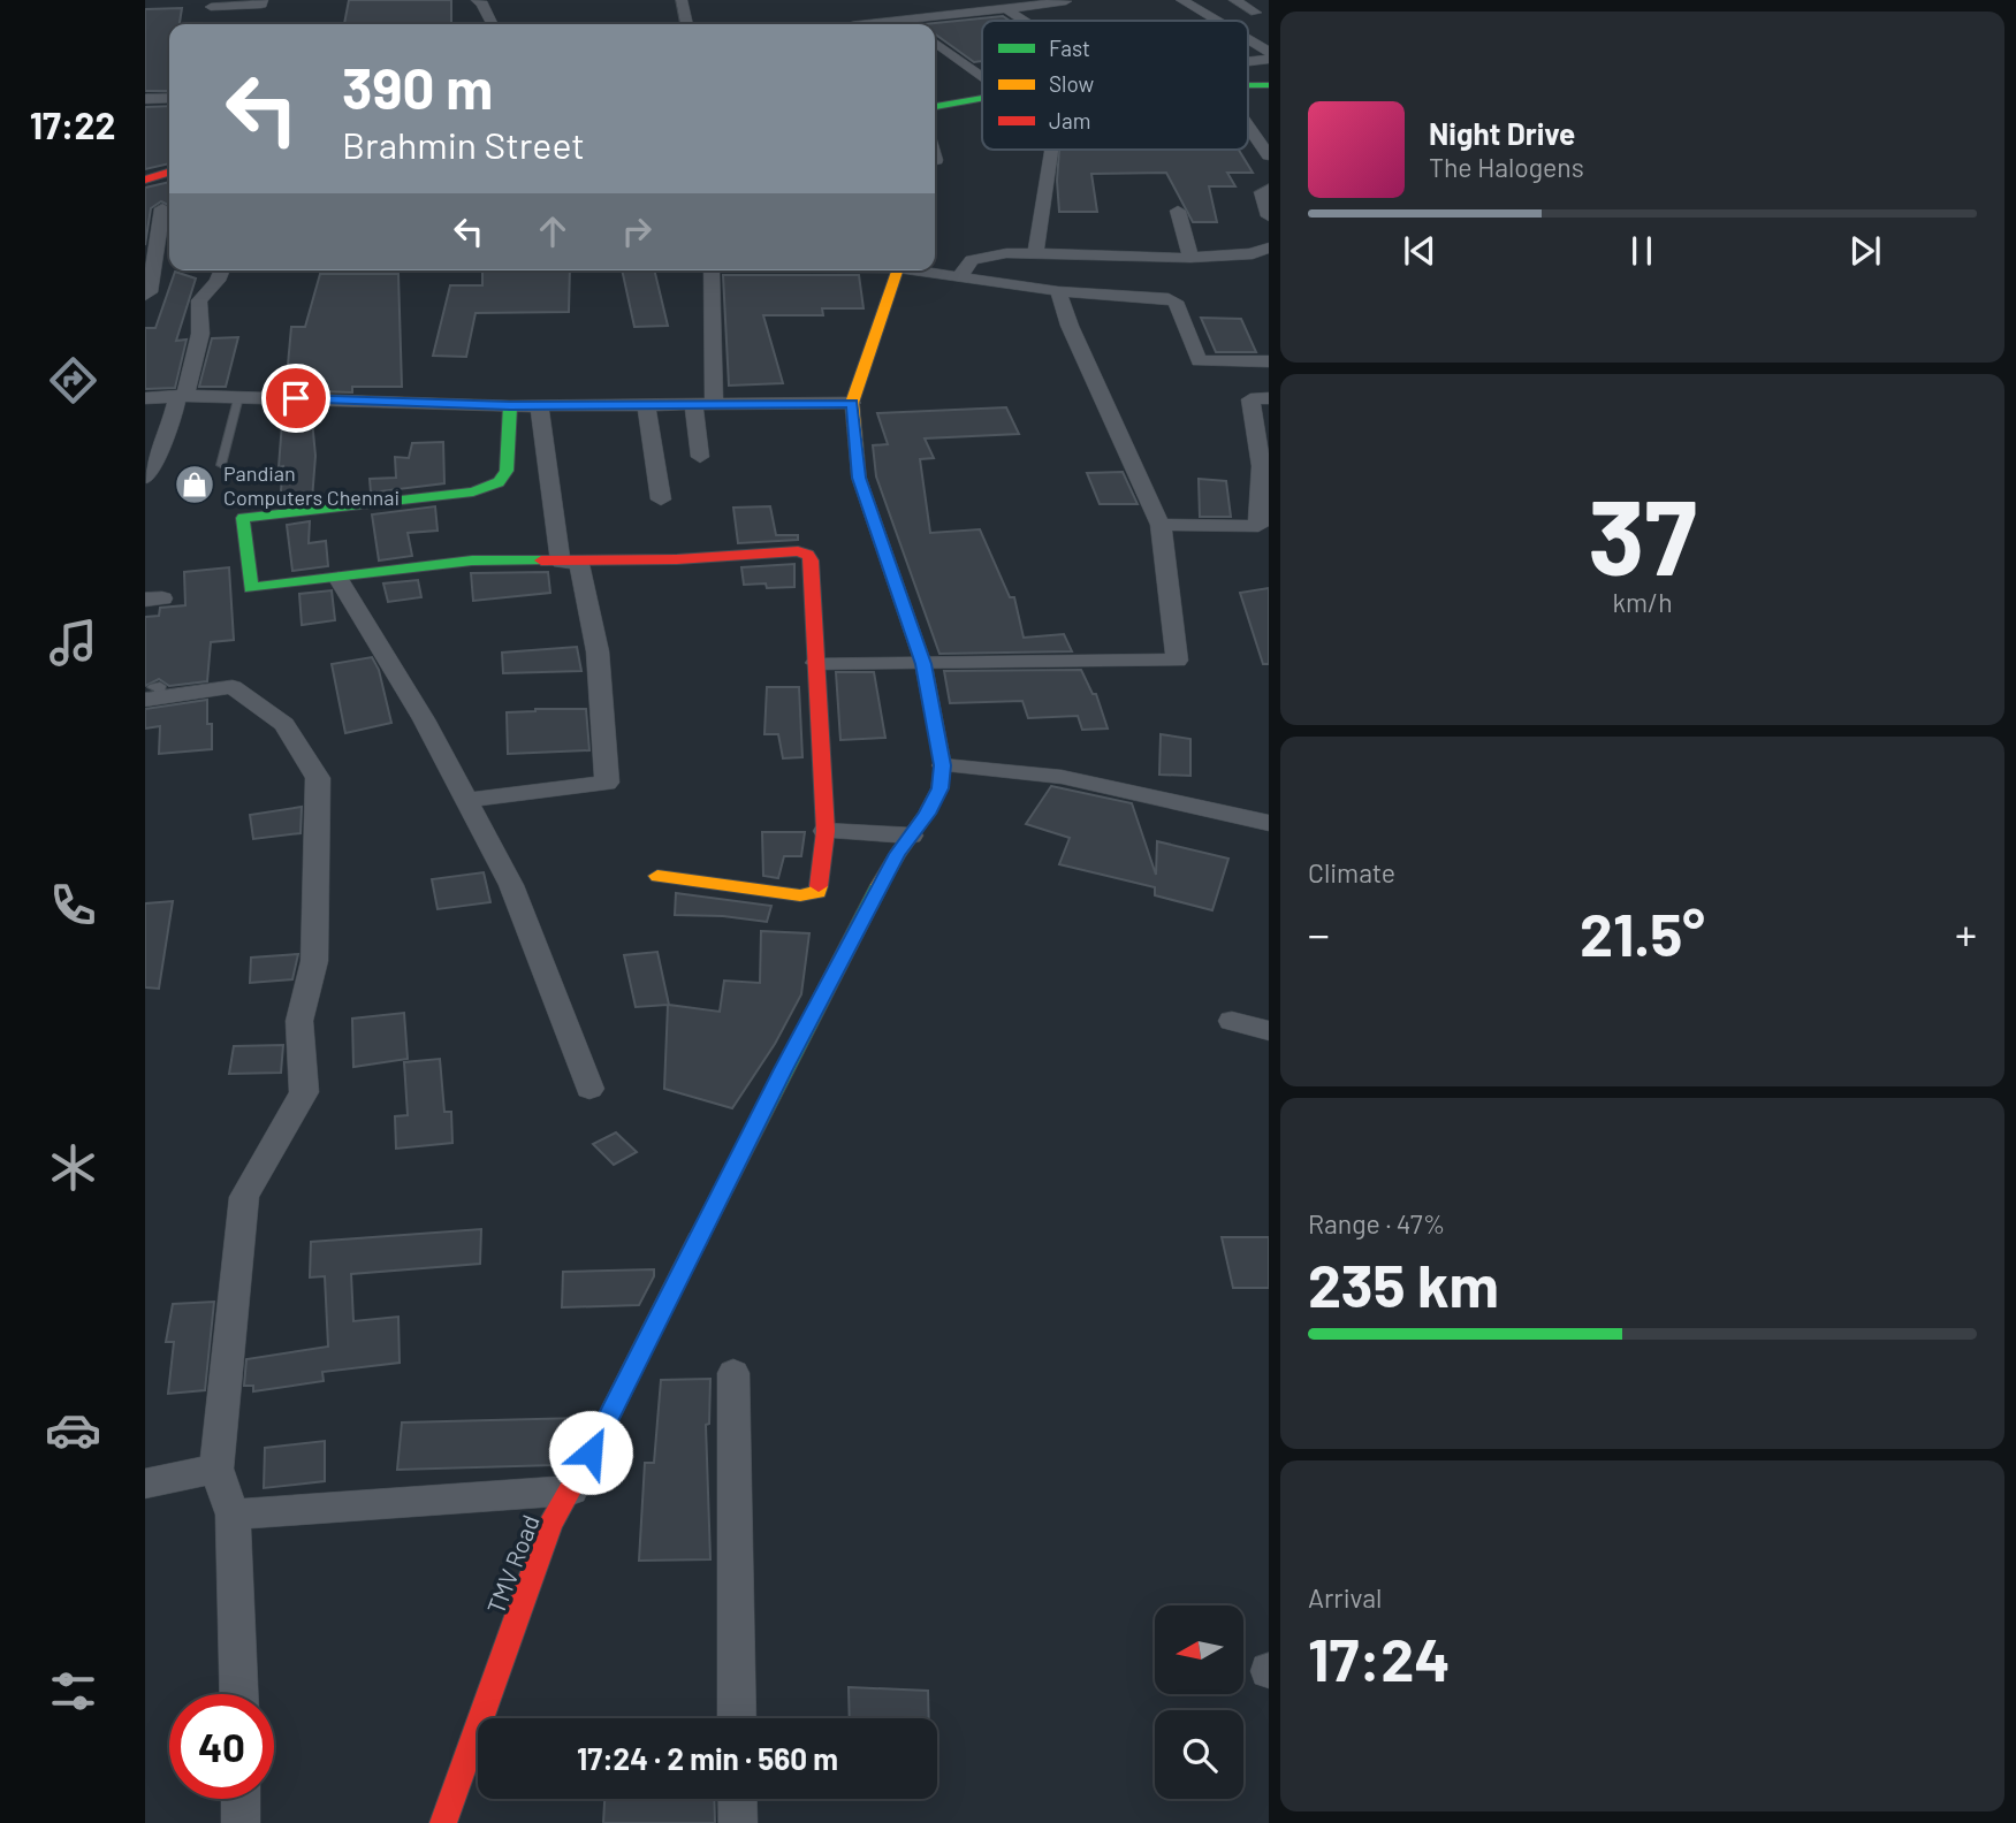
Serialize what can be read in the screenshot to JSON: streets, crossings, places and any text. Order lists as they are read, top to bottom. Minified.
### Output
{"streets":{"street":["TMV Road"]},"places":{"shop":["Pandian Computers Chennai"]},"legend":["Fast","Slow","Jam"],"north":"left","page":{"tabs":"17:22","turn":["390 m","Brahmin Street"],"song":["Night Drive","The Halogens"],"tile":[["37","km/h"],"Climate",["Range · 47%","235 km"],["Arrival","17:24"]],"heat":["−","21.5°","+"],"limit":"40","trip":"17:24 · 2 min · 560 m"}}
